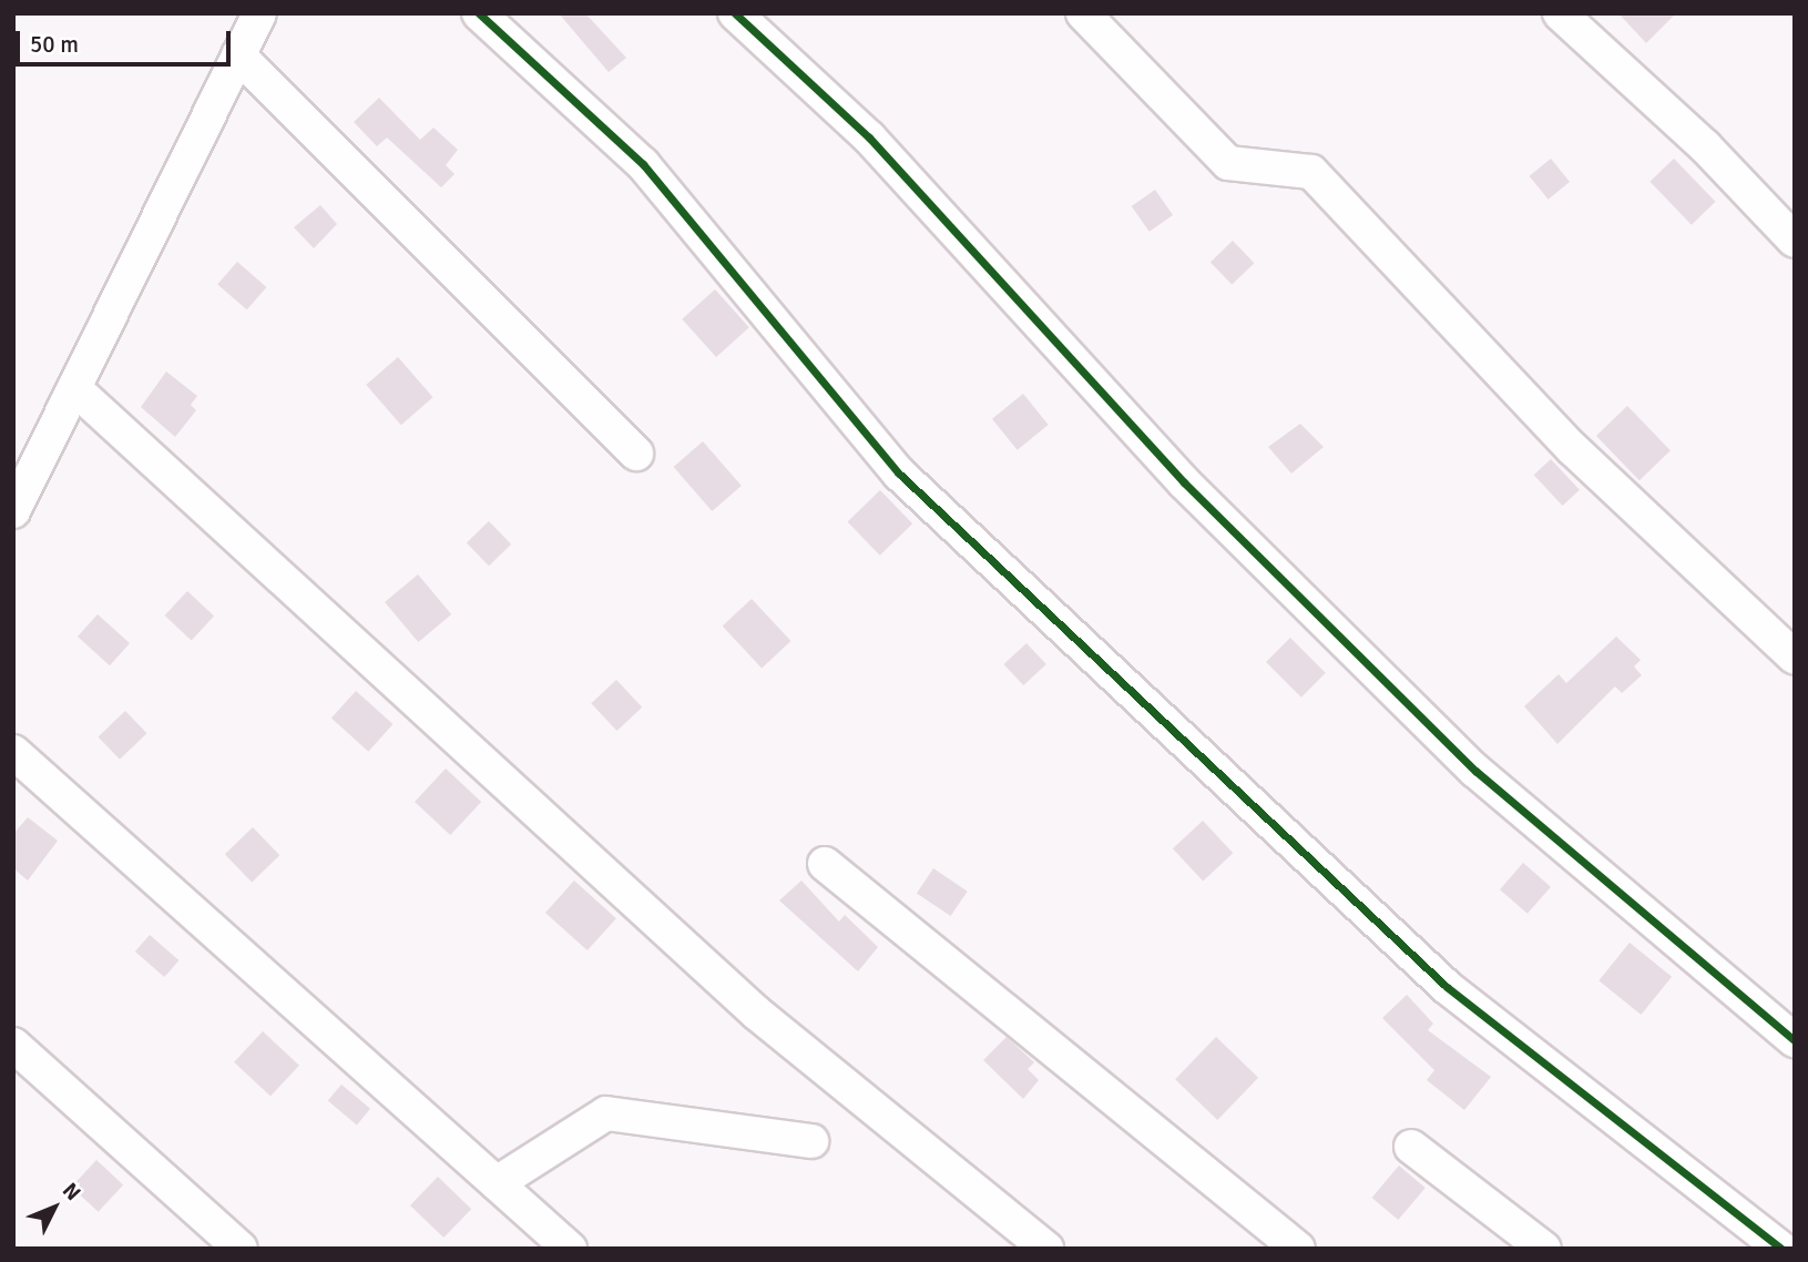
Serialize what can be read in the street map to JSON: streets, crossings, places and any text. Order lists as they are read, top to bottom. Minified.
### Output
{"scale_bar":"50 m","north":"top right"}
